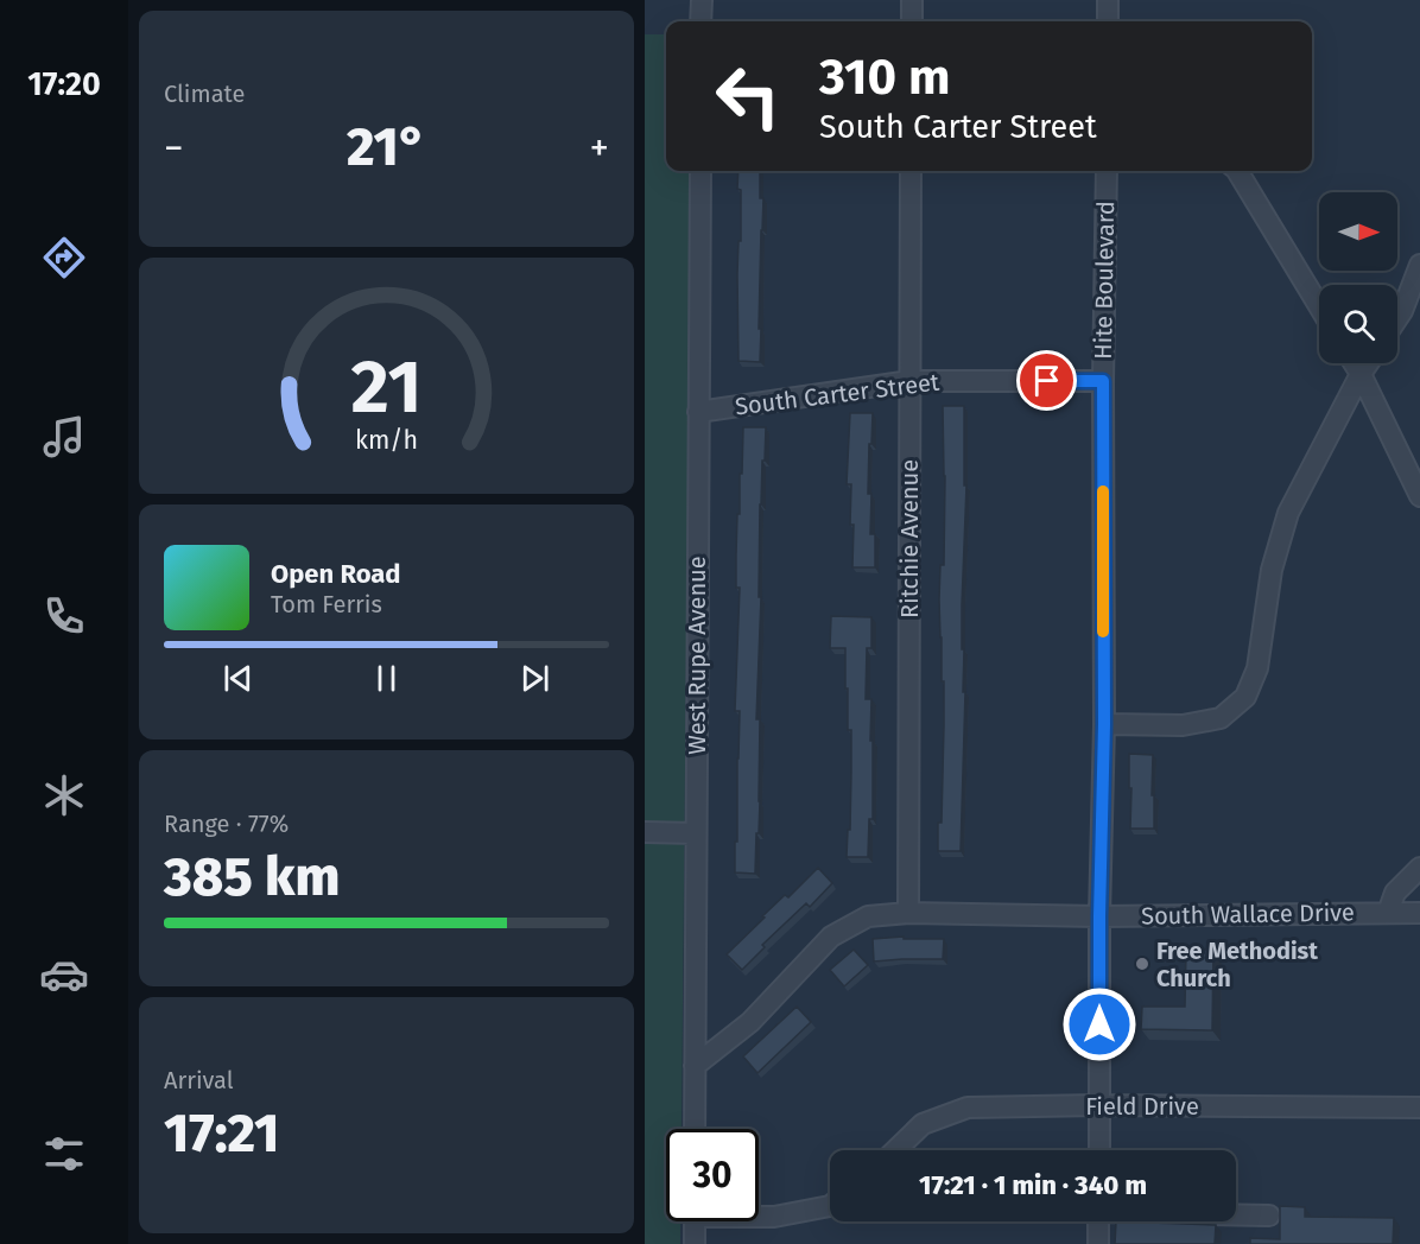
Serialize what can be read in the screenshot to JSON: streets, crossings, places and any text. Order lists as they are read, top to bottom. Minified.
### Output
{"streets":{"street":["Hite Boulevard","South Carter Street","Ritchie Avenue","West Rupe Avenue","South Wallace Drive","Field Drive"]},"crossings":[["Hite Boulevard","South Carter Street"],["Hite Boulevard","South Wallace Drive"],["Hite Boulevard","Field Drive"],["South Carter Street","Ritchie Avenue"],["South Carter Street","West Rupe Avenue"],["Ritchie Avenue","South Wallace Drive"],["West Rupe Avenue","South Wallace Drive"]],"places":["Free Methodist Church"],"north":"right","page":{"tabs":"17:20","tile":["Climate",["Range · 77%","385 km"],["Arrival","17:21"]],"turn":["310 m","South Carter Street"],"heat":["−","21°","+"],"song":["Open Road","Tom Ferris"],"limit":"30","trip":"17:21 · 1 min · 340 m","gauge":["21","km/h"]}}
